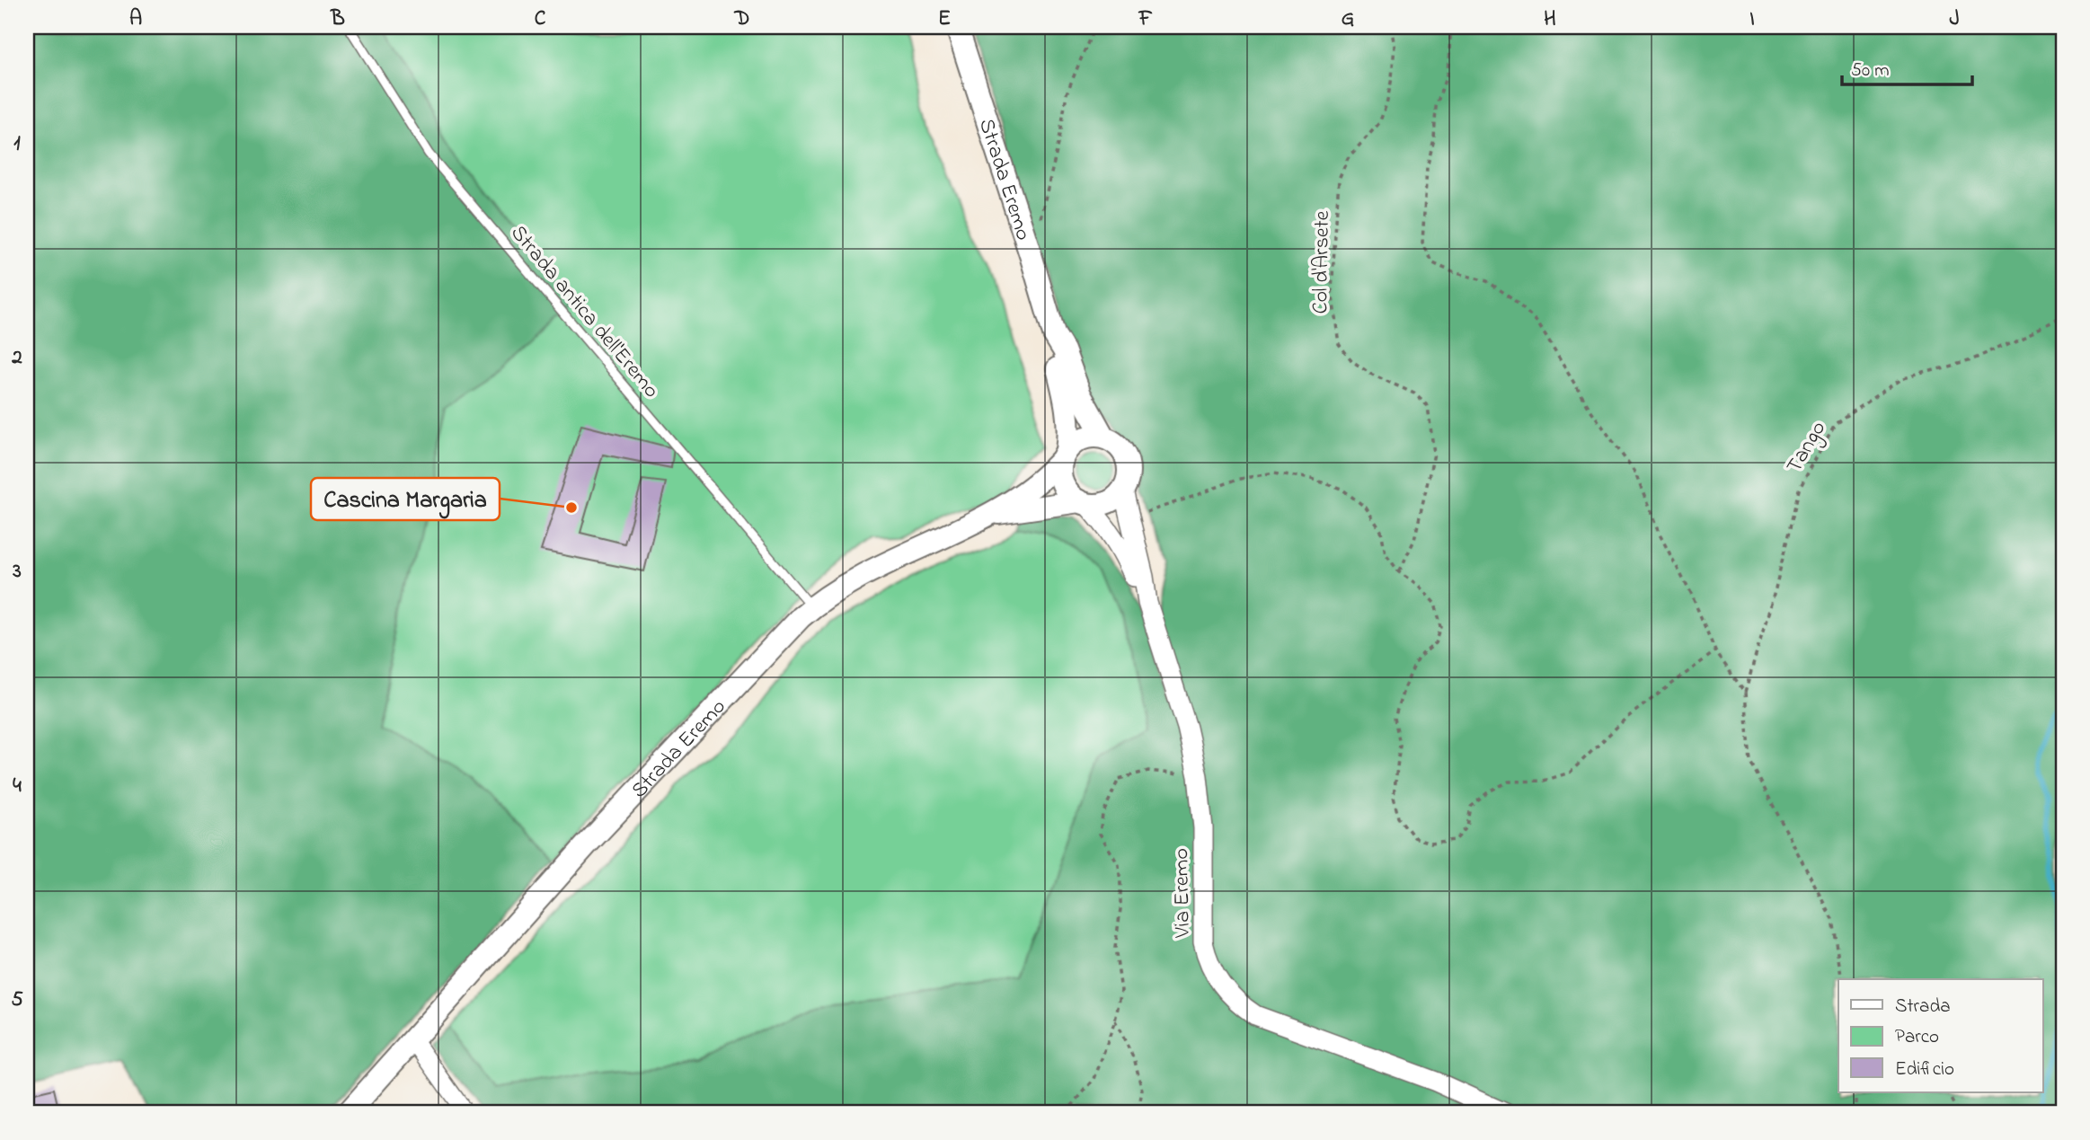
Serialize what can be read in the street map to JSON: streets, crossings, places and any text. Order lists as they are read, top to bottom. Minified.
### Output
{"streets":{"main road":["Strada Eremo"],"street":["Via Eremo"],"lane":["Strada antica dell'Eremo"],"path":["Col d'Arsete","Tango"]},"crossings":[["Strada Eremo","Strada antica dell'Eremo"],["Strada Eremo","Via Eremo"]],"places":["Cascina Margaria"],"legend":["Strada","Parco","Edificio"],"scale_bar":"50 m","grid":{"columns":["A","B","C","D","E","F","G","H","I","J"],"rows":["1","2","3","4","5"]}}
